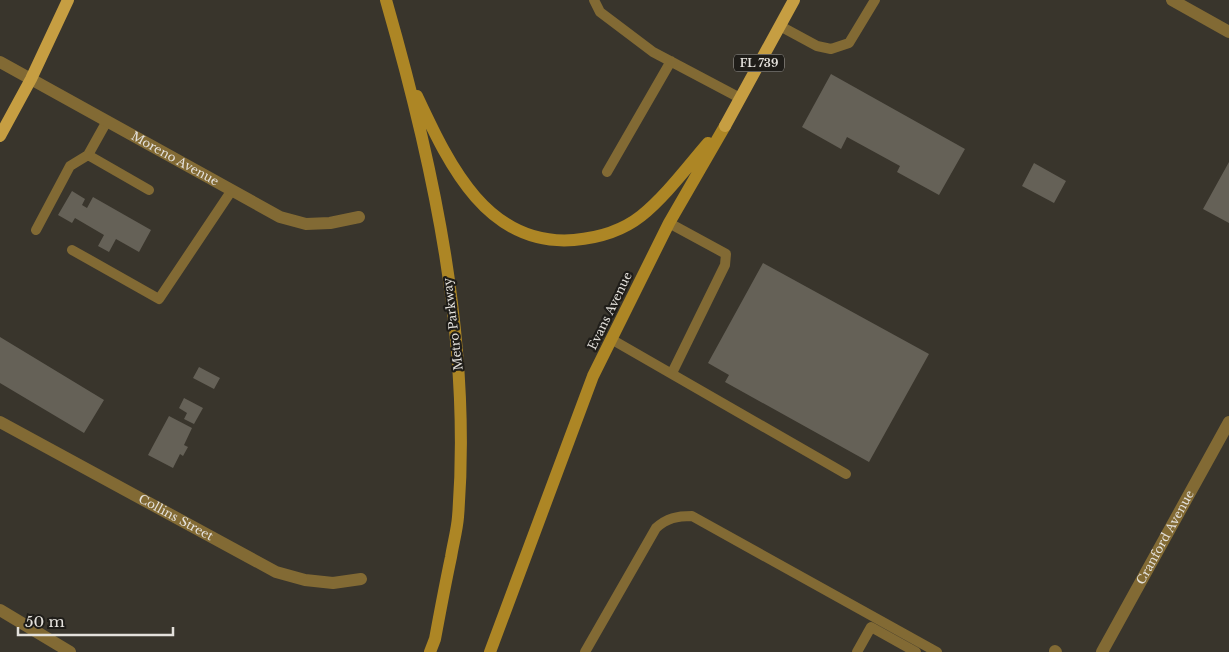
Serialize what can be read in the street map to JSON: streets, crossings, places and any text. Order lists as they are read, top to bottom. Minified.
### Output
{"streets":{"main road":["FL 739","Evans Avenue","Metro Parkway"],"street":["Moreno Avenue","Collins Street","Cranford Avenue"]},"scale_bar":"50 m"}
